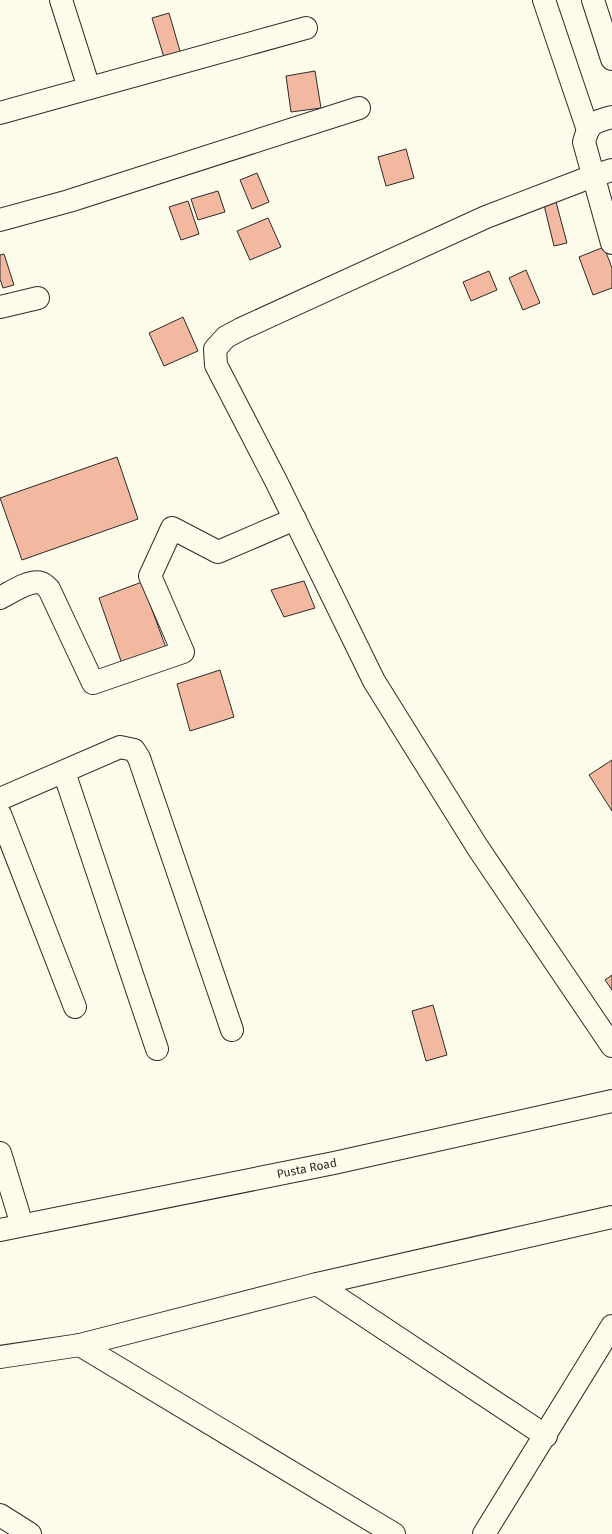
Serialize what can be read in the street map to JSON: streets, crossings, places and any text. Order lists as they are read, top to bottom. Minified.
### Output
{"streets":{"street":["Pusta Road"]}}
